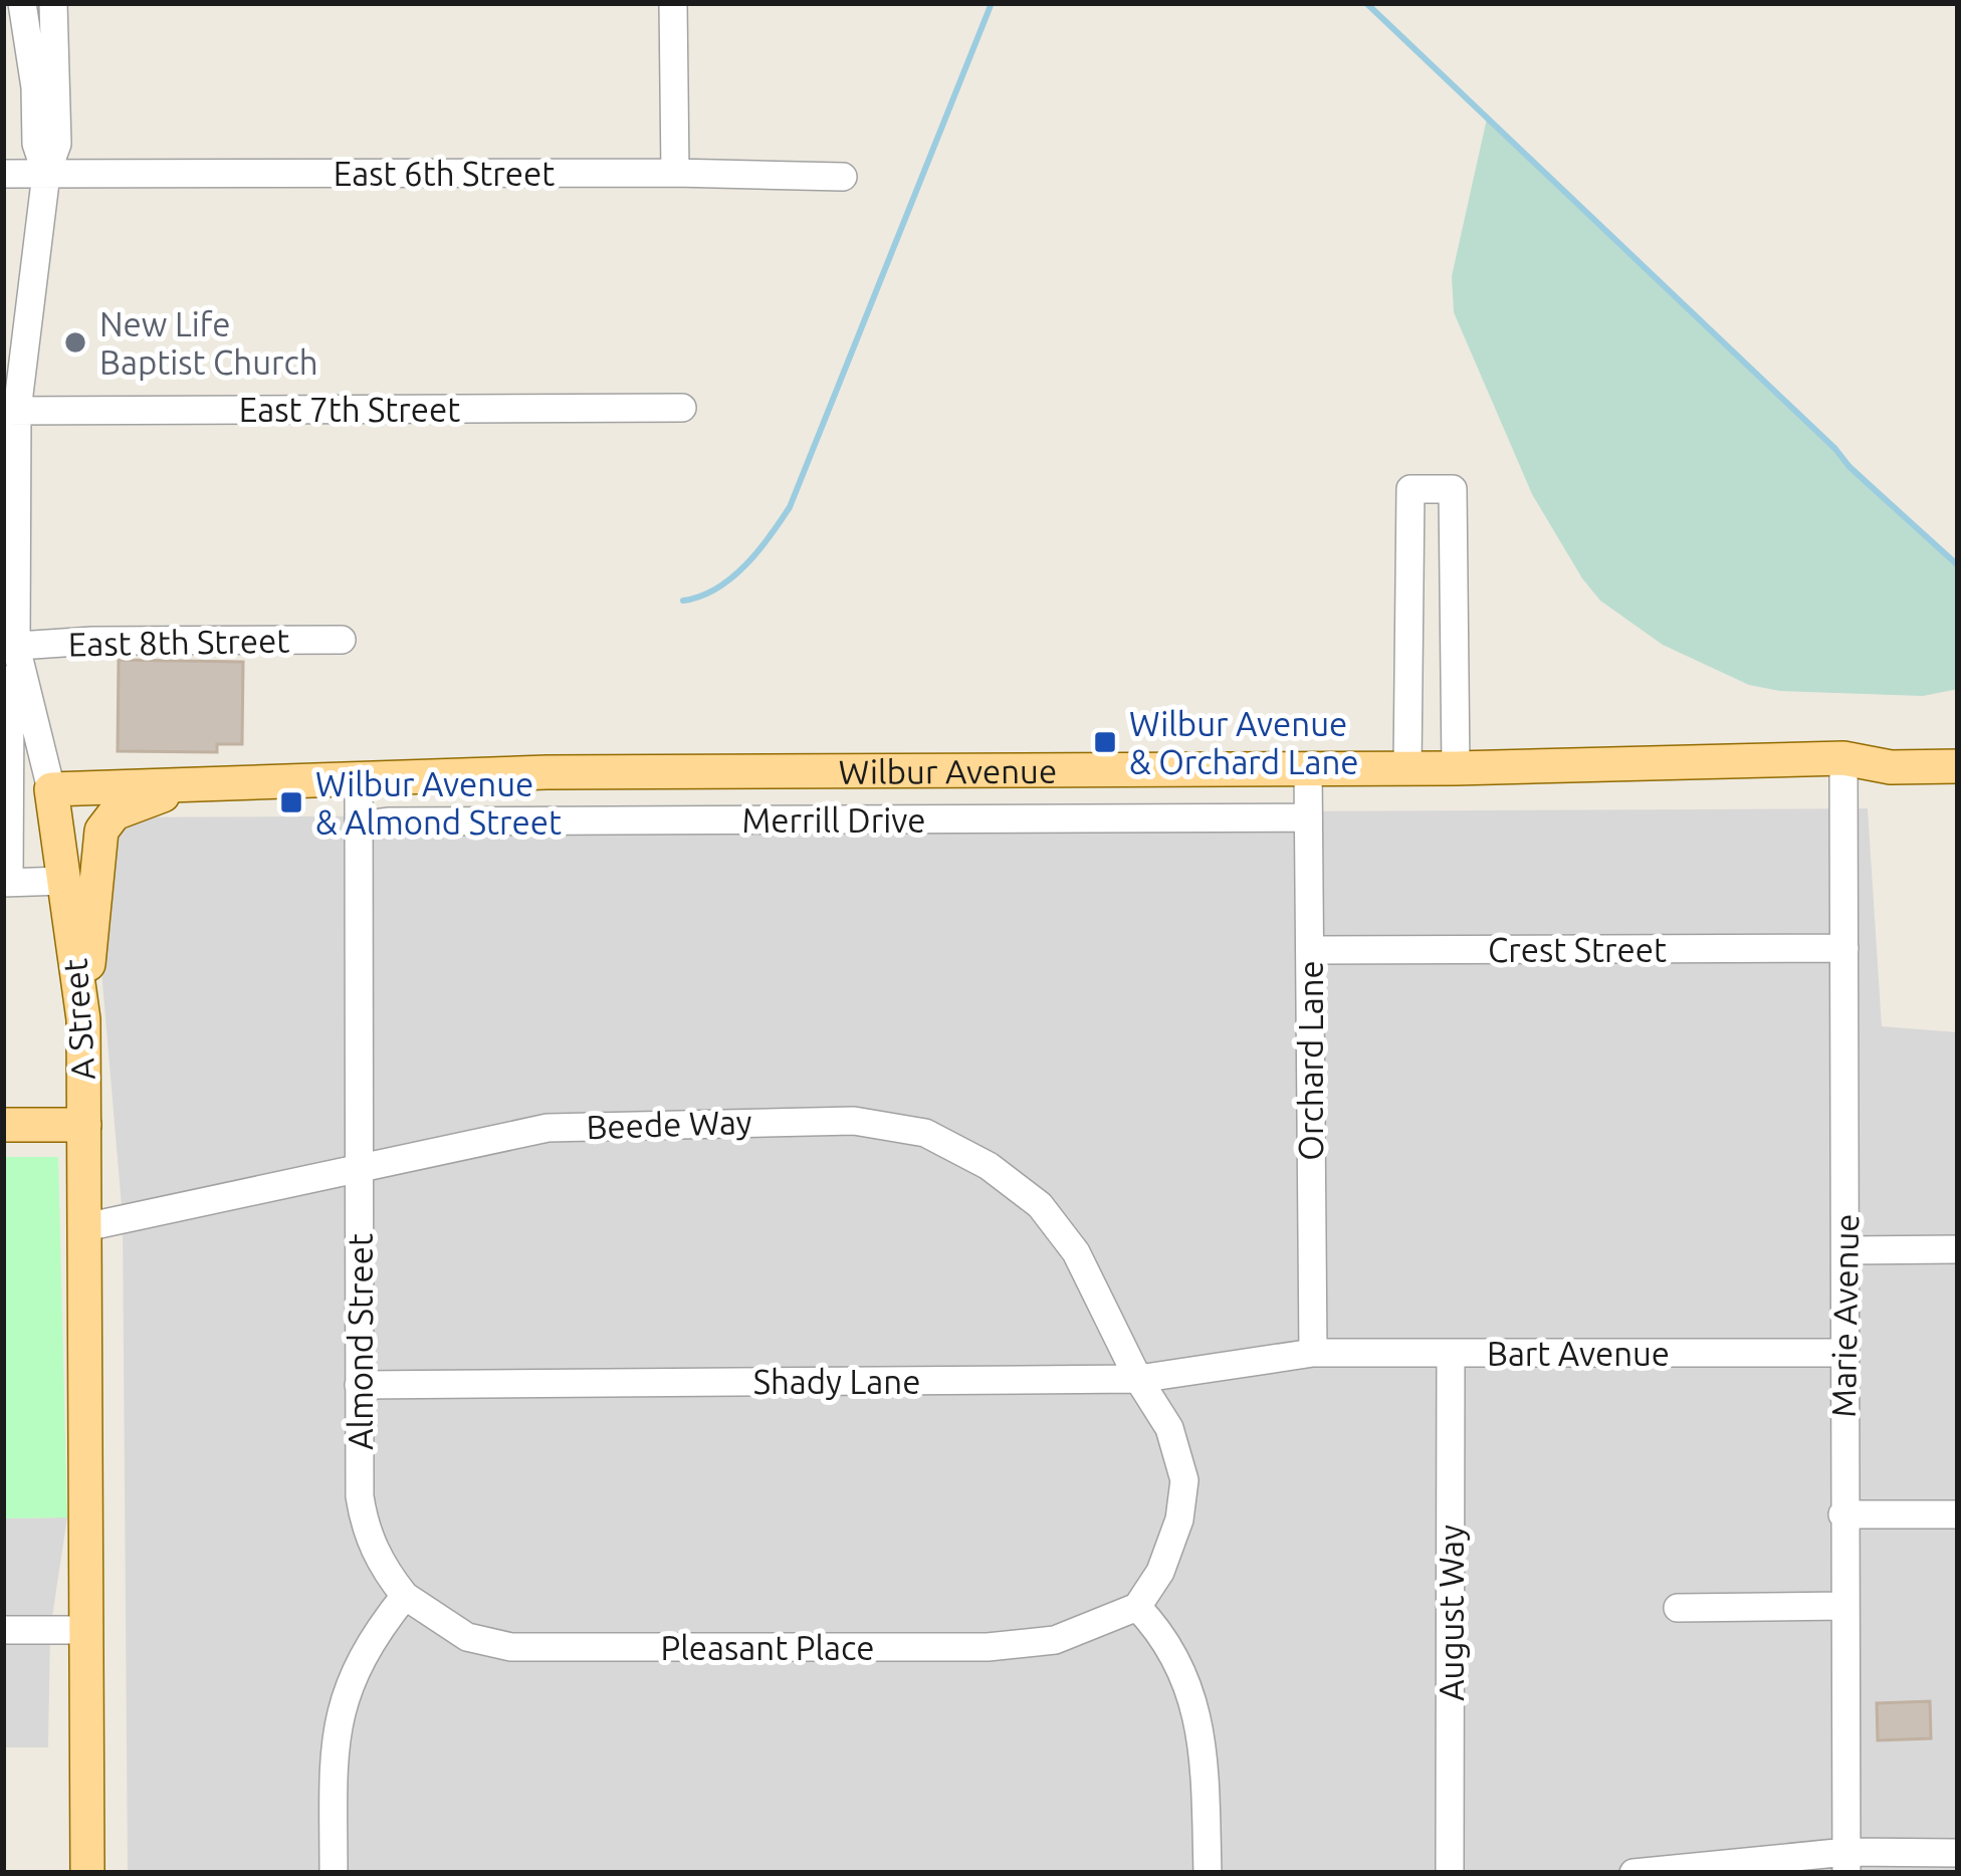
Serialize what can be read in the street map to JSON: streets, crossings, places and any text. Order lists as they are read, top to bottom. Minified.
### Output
{"streets":{"main road":["Wilbur Avenue","A Street"],"street":["East 6th Street","East 7th Street","East 8th Street","Merrill Drive","Crest Street","Orchard Lane","Beede Way","Marie Avenue","Almond Street","Bart Avenue","Shady Lane","August Way","Pleasant Place"]},"crossings":[["East 6th Street","A Street"],["East 7th Street","A Street"],["East 8th Street","A Street"],["Wilbur Avenue","A Street"],["Wilbur Avenue","Orchard Lane"],["Wilbur Avenue","Marie Avenue"],["Wilbur Avenue","Almond Street"],["Merrill Drive","Orchard Lane"],["Merrill Drive","Almond Street"],["Crest Street","Orchard Lane"],["Crest Street","Marie Avenue"],["A Street","Beede Way"],["Orchard Lane","Bart Avenue"],["Orchard Lane","Shady Lane"],["Beede Way","Almond Street"],["Beede Way","Shady Lane"],["Beede Way","Pleasant Place"],["Marie Avenue","Bart Avenue"],["Almond Street","Shady Lane"],["Almond Street","Pleasant Place"],["Bart Avenue","Shady Lane"],["Bart Avenue","August Way"]],"places":{"other":["New Life Baptist Church"],"transit":["Wilbur Avenue & Orchard Lane","Wilbur Avenue & Almond Street"]}}
